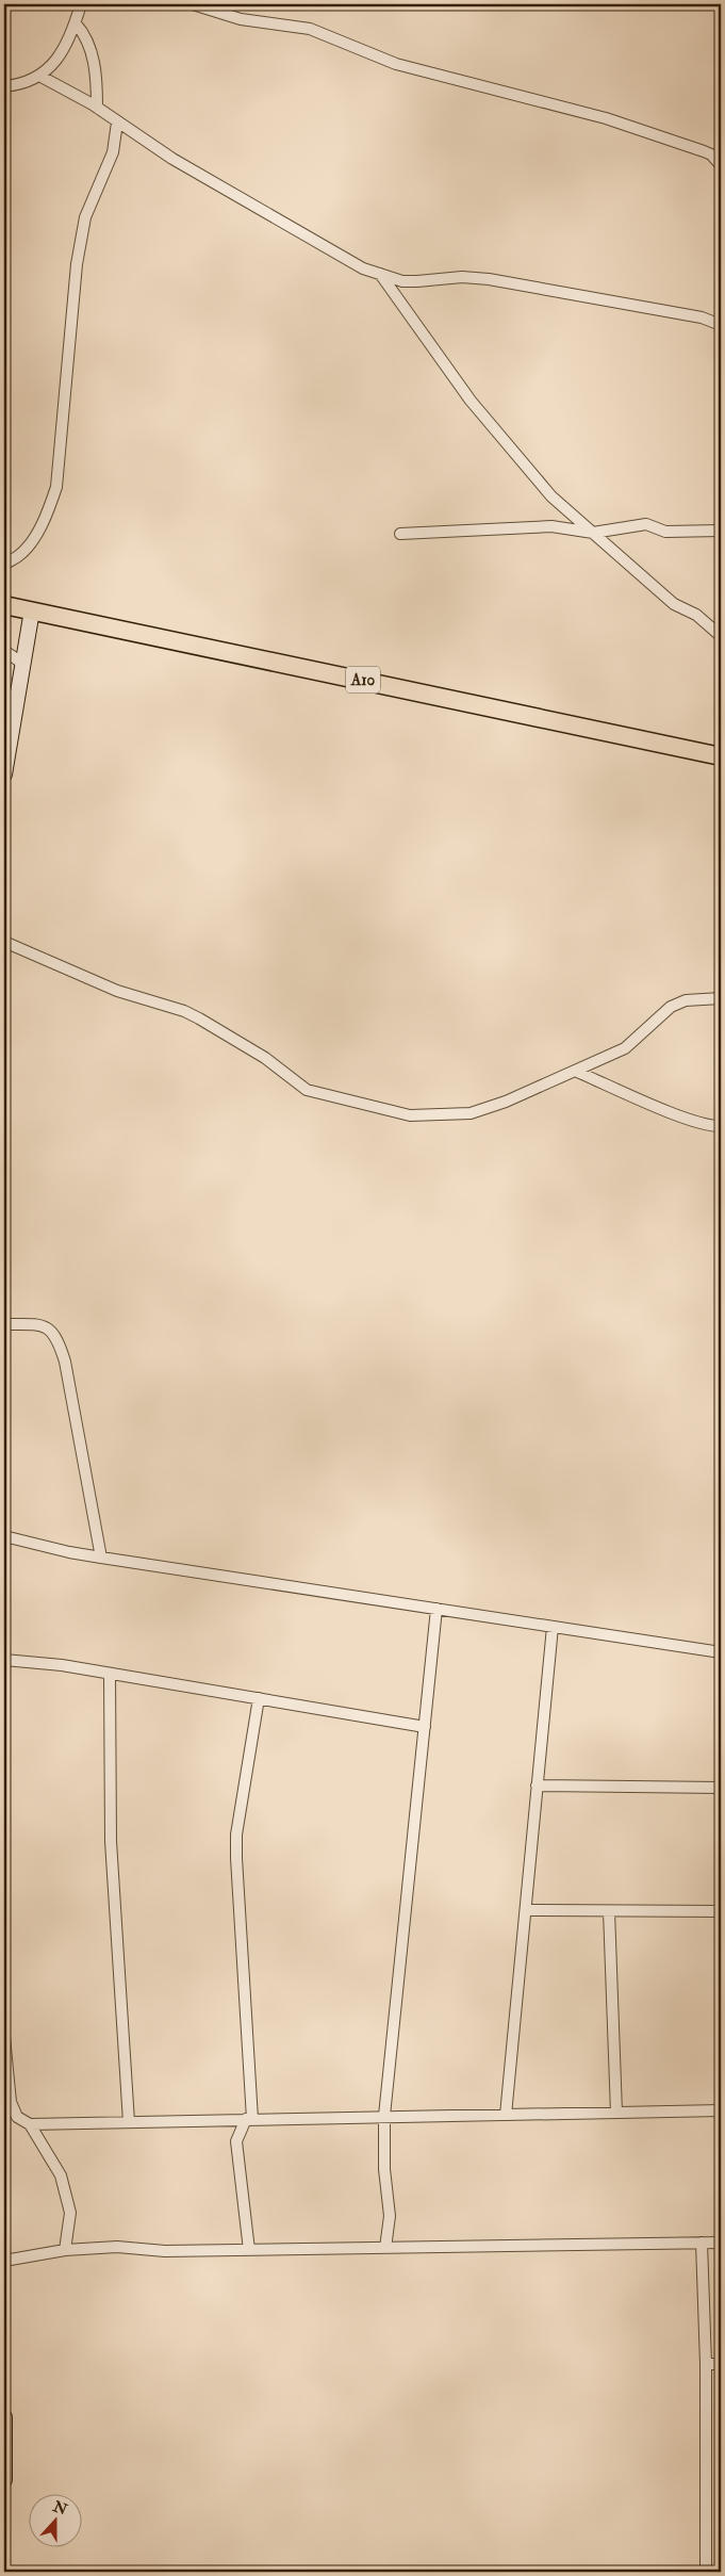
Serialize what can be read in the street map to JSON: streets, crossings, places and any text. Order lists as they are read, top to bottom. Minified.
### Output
{"streets":{"main road":["A10"]},"north":"top"}
